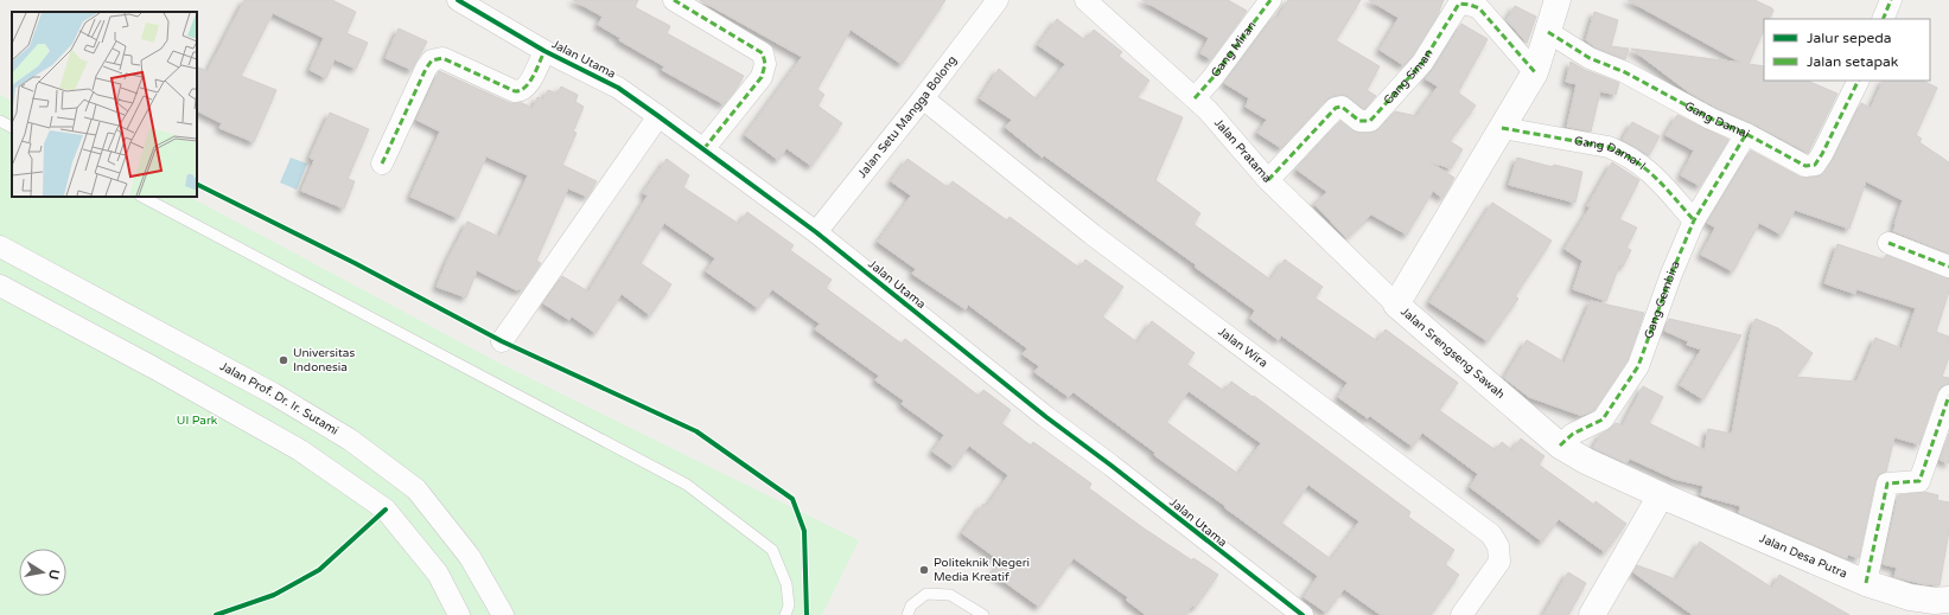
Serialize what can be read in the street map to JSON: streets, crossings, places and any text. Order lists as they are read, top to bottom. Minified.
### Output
{"streets":{"street":["Gang Miran","Jalan Utama","Gang Siman","Jalan Setu Mangga Bolong","Gang Damai","Jalan Pratama","Gang Damai I","Gang Gembira","Jalan Wira","Jalan Srengseng Sawah","Jalan Prof. Dr. Ir. Sutami","Jalan Desa Putra"]},"crossings":[["Gang Miran","Jalan Pratama"],["Jalan Utama","Jalan Setu Mangga Bolong"],["Gang Siman","Jalan Pratama"],["Gang Siman","Jalan Srengseng Sawah"],["Jalan Setu Mangga Bolong","Jalan Wira"],["Gang Damai","Gang Gembira"],["Gang Damai","Jalan Srengseng Sawah"],["Jalan Pratama","Jalan Srengseng Sawah"],["Gang Damai I","Gang Gembira"],["Gang Damai I","Jalan Srengseng Sawah"],["Gang Gembira","Jalan Srengseng Sawah"],["Jalan Srengseng Sawah","Jalan Desa Putra"]],"parks":["UI Park"],"places":["Universitas Indonesia","Politeknik Negeri Media Kreatif"],"legend":["Jalur sepeda","Jalan setapak"],"north":"right"}
